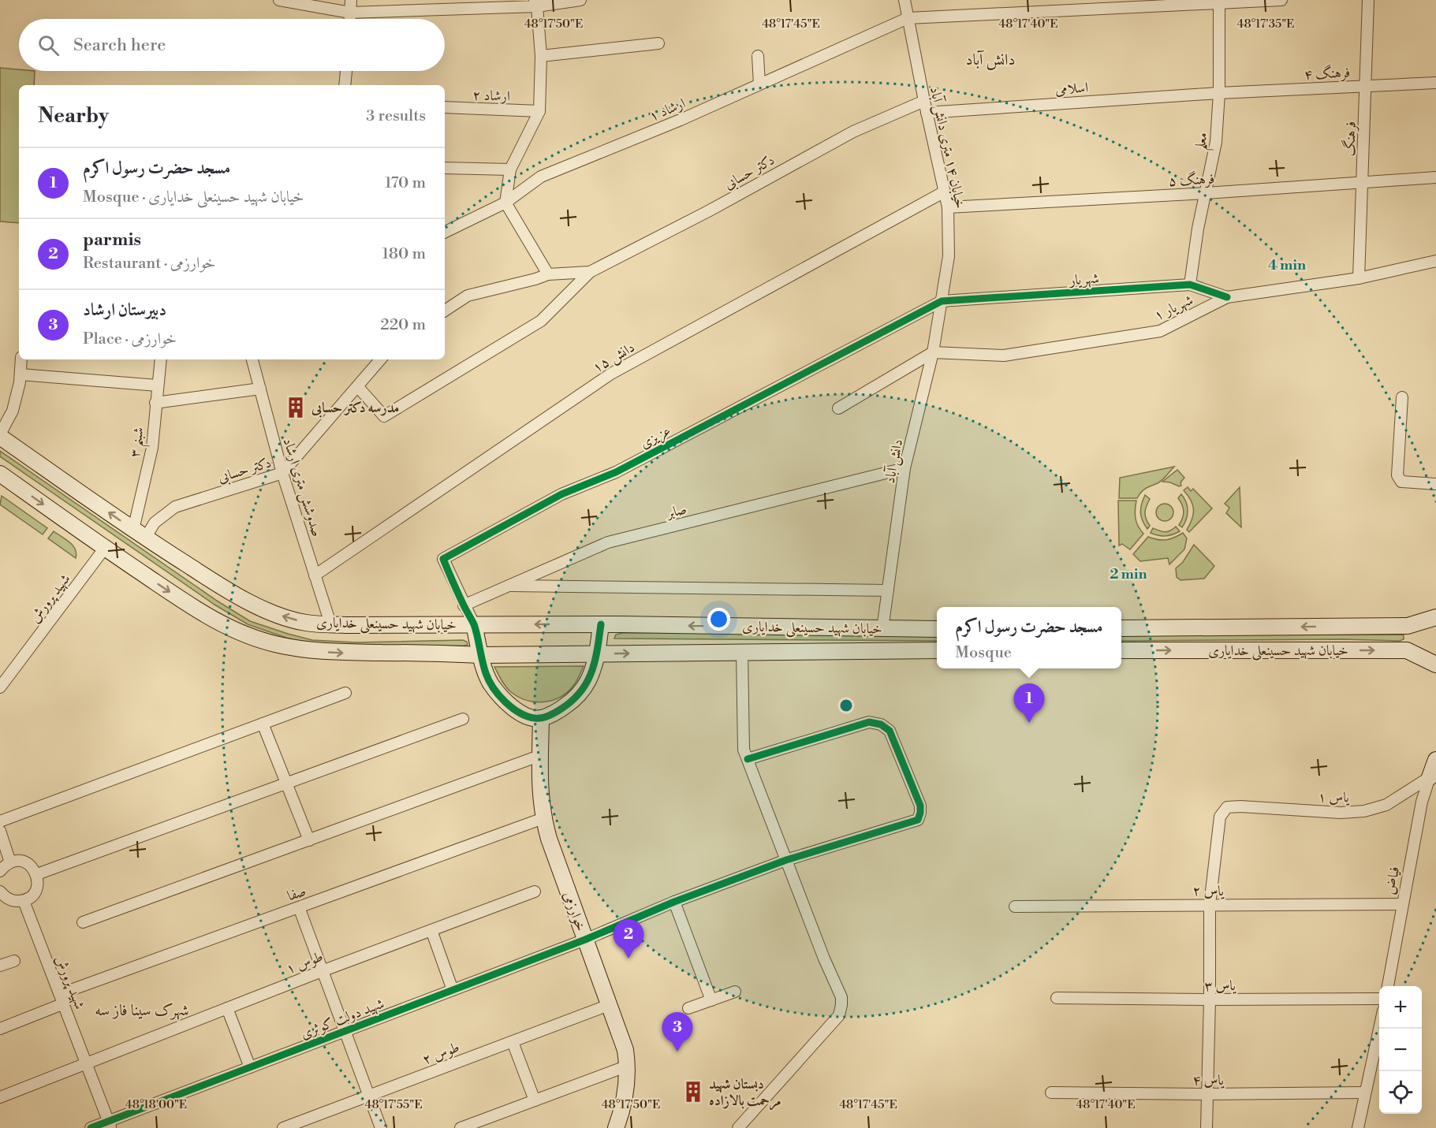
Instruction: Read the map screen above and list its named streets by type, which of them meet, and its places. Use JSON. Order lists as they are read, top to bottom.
{
  "streets": {
    "street": [
      "فرهنگ ۴",
      "اسلامی",
      "ارشاد ۲",
      "ارشاد ۱",
      "فرهنگ",
      "معلم",
      "خیابان ۱۴ متری دانش آباد",
      "دکتر حسابی",
      "فرهنگ ۵",
      "شهریار",
      "شهریار ۱",
      "دانش ۱۵",
      "عزیزی",
      "شبنم ۳",
      "دانش آباد",
      "صدوشش متری ارشاد",
      "صابر",
      "شهید پرورش",
      "خیابان شهید حسینعلی خدایاری",
      "یاس ۱",
      "فیاض",
      "یاس ۲",
      "صفا",
      "خوارزمی",
      "طوس ۱",
      "یاس ۳",
      "شهید دولت کوثری",
      "طوس ۲",
      "یاس ۴"
    ]
  },
  "crossings": [
    ["فرهنگ ۴", "اسلامی"],
    ["فرهنگ ۴", "فرهنگ"],
    ["فرهنگ ۴", "معلم"],
    ["اسلامی", "معلم"],
    ["اسلامی", "خیابان ۱۴ متری دانش آباد"],
    ["ارشاد ۱", "خیابان ۱۴ متری دانش آباد"],
    ["فرهنگ", "فرهنگ ۵"],
    ["فرهنگ", "شهریار ۱"],
    ["معلم", "فرهنگ ۵"],
    ["معلم", "شهریار"],
    ["خیابان ۱۴ متری دانش آباد", "دکتر حسابی"],
    ["خیابان ۱۴ متری دانش آباد", "فرهنگ ۵"],
    ["خیابان ۱۴ متری دانش آباد", "شهریار"],
    ["خیابان ۱۴ متری دانش آباد", "دانش ۱۵"],
    ["خیابان ۱۴ متری دانش آباد", "عزیزی"],
    ["خیابان ۱۴ متری دانش آباد", "دانش آباد"],
    ["دکتر حسابی", "شبنم ۳"],
    ["دکتر حسابی", "صدوشش متری ارشاد"],
    ["دکتر حسابی", "خیابان شهید حسینعلی خدایاری"],
    ["شهریار", "شهریار ۱"],
    ["شهریار", "عزیزی"],
    ["شهریار", "دانش آباد"],
    ["شهریار ۱", "دانش آباد"],
    ["دانش ۱۵", "صدوشش متری ارشاد"],
    ["عزیزی", "دانش آباد"],
    ["عزیزی", "صابر"],
    ["عزیزی", "خیابان شهید حسینعلی خدایاری"],
    ["شبنم ۳", "خیابان شهید حسینعلی خدایاری"],
    ["دانش آباد", "صابر"],
    ["دانش آباد", "خیابان شهید حسینعلی خدایاری"],
    ["صدوشش متری ارشاد", "خیابان شهید حسینعلی خدایاری"],
    ["شهید پرورش", "خیابان شهید حسینعلی خدایاری"],
    ["شهید پرورش", "صفا"],
    ["شهید پرورش", "طوس ۱"],
    ["شهید پرورش", "شهید دولت کوثری"],
    ["یاس ۱", "فیاض"],
    ["یاس ۱", "یاس ۲"],
    ["فیاض", "یاس ۲"],
    ["صفا", "خوارزمی"],
    ["خوارزمی", "شهید دولت کوثری"],
    ["خوارزمی", "طوس ۲"]
  ],
  "districts": ["دانش آباد", "شهرک سینا فاز سه"],
  "places": {
    "building": ["مدرسه دکتر حسابی", "دبستان شهید مرحمت بالازاده"]
  },
  "page": {
    "search": "Search here",
    "heading": ["Nearby", "3 results"],
    "list": [
      {
        "mark": "1",
        "name": "مسجد حضرت رسول اکرم",
        "note": "Mosque · خیابان شهید حسینعلی خدایاری",
        "value": "170 m"
      },
      {
        "mark": "2",
        "name": "parmis",
        "note": "Restaurant · خوارزمی",
        "value": "180 m"
      },
      {
        "mark": "3",
        "name": "دبیرستان ارشاد",
        "note": "Place · خوارزمی",
        "value": "220 m"
      }
    ],
    "popup": ["مسجد حضرت رسول اکرم", "Mosque"],
    "pins": ["1", "2", "3"],
    "map_buttons": ["+", "−"]
  },
  "coordinates": [
    "48°17'50\"E",
    "48°17'45\"E",
    "48°17'40\"E",
    "48°17'35\"E",
    "48°18'00\"E",
    "48°17'55\"E"
  ],
  "rings": ["4 min", "2 min"]
}
